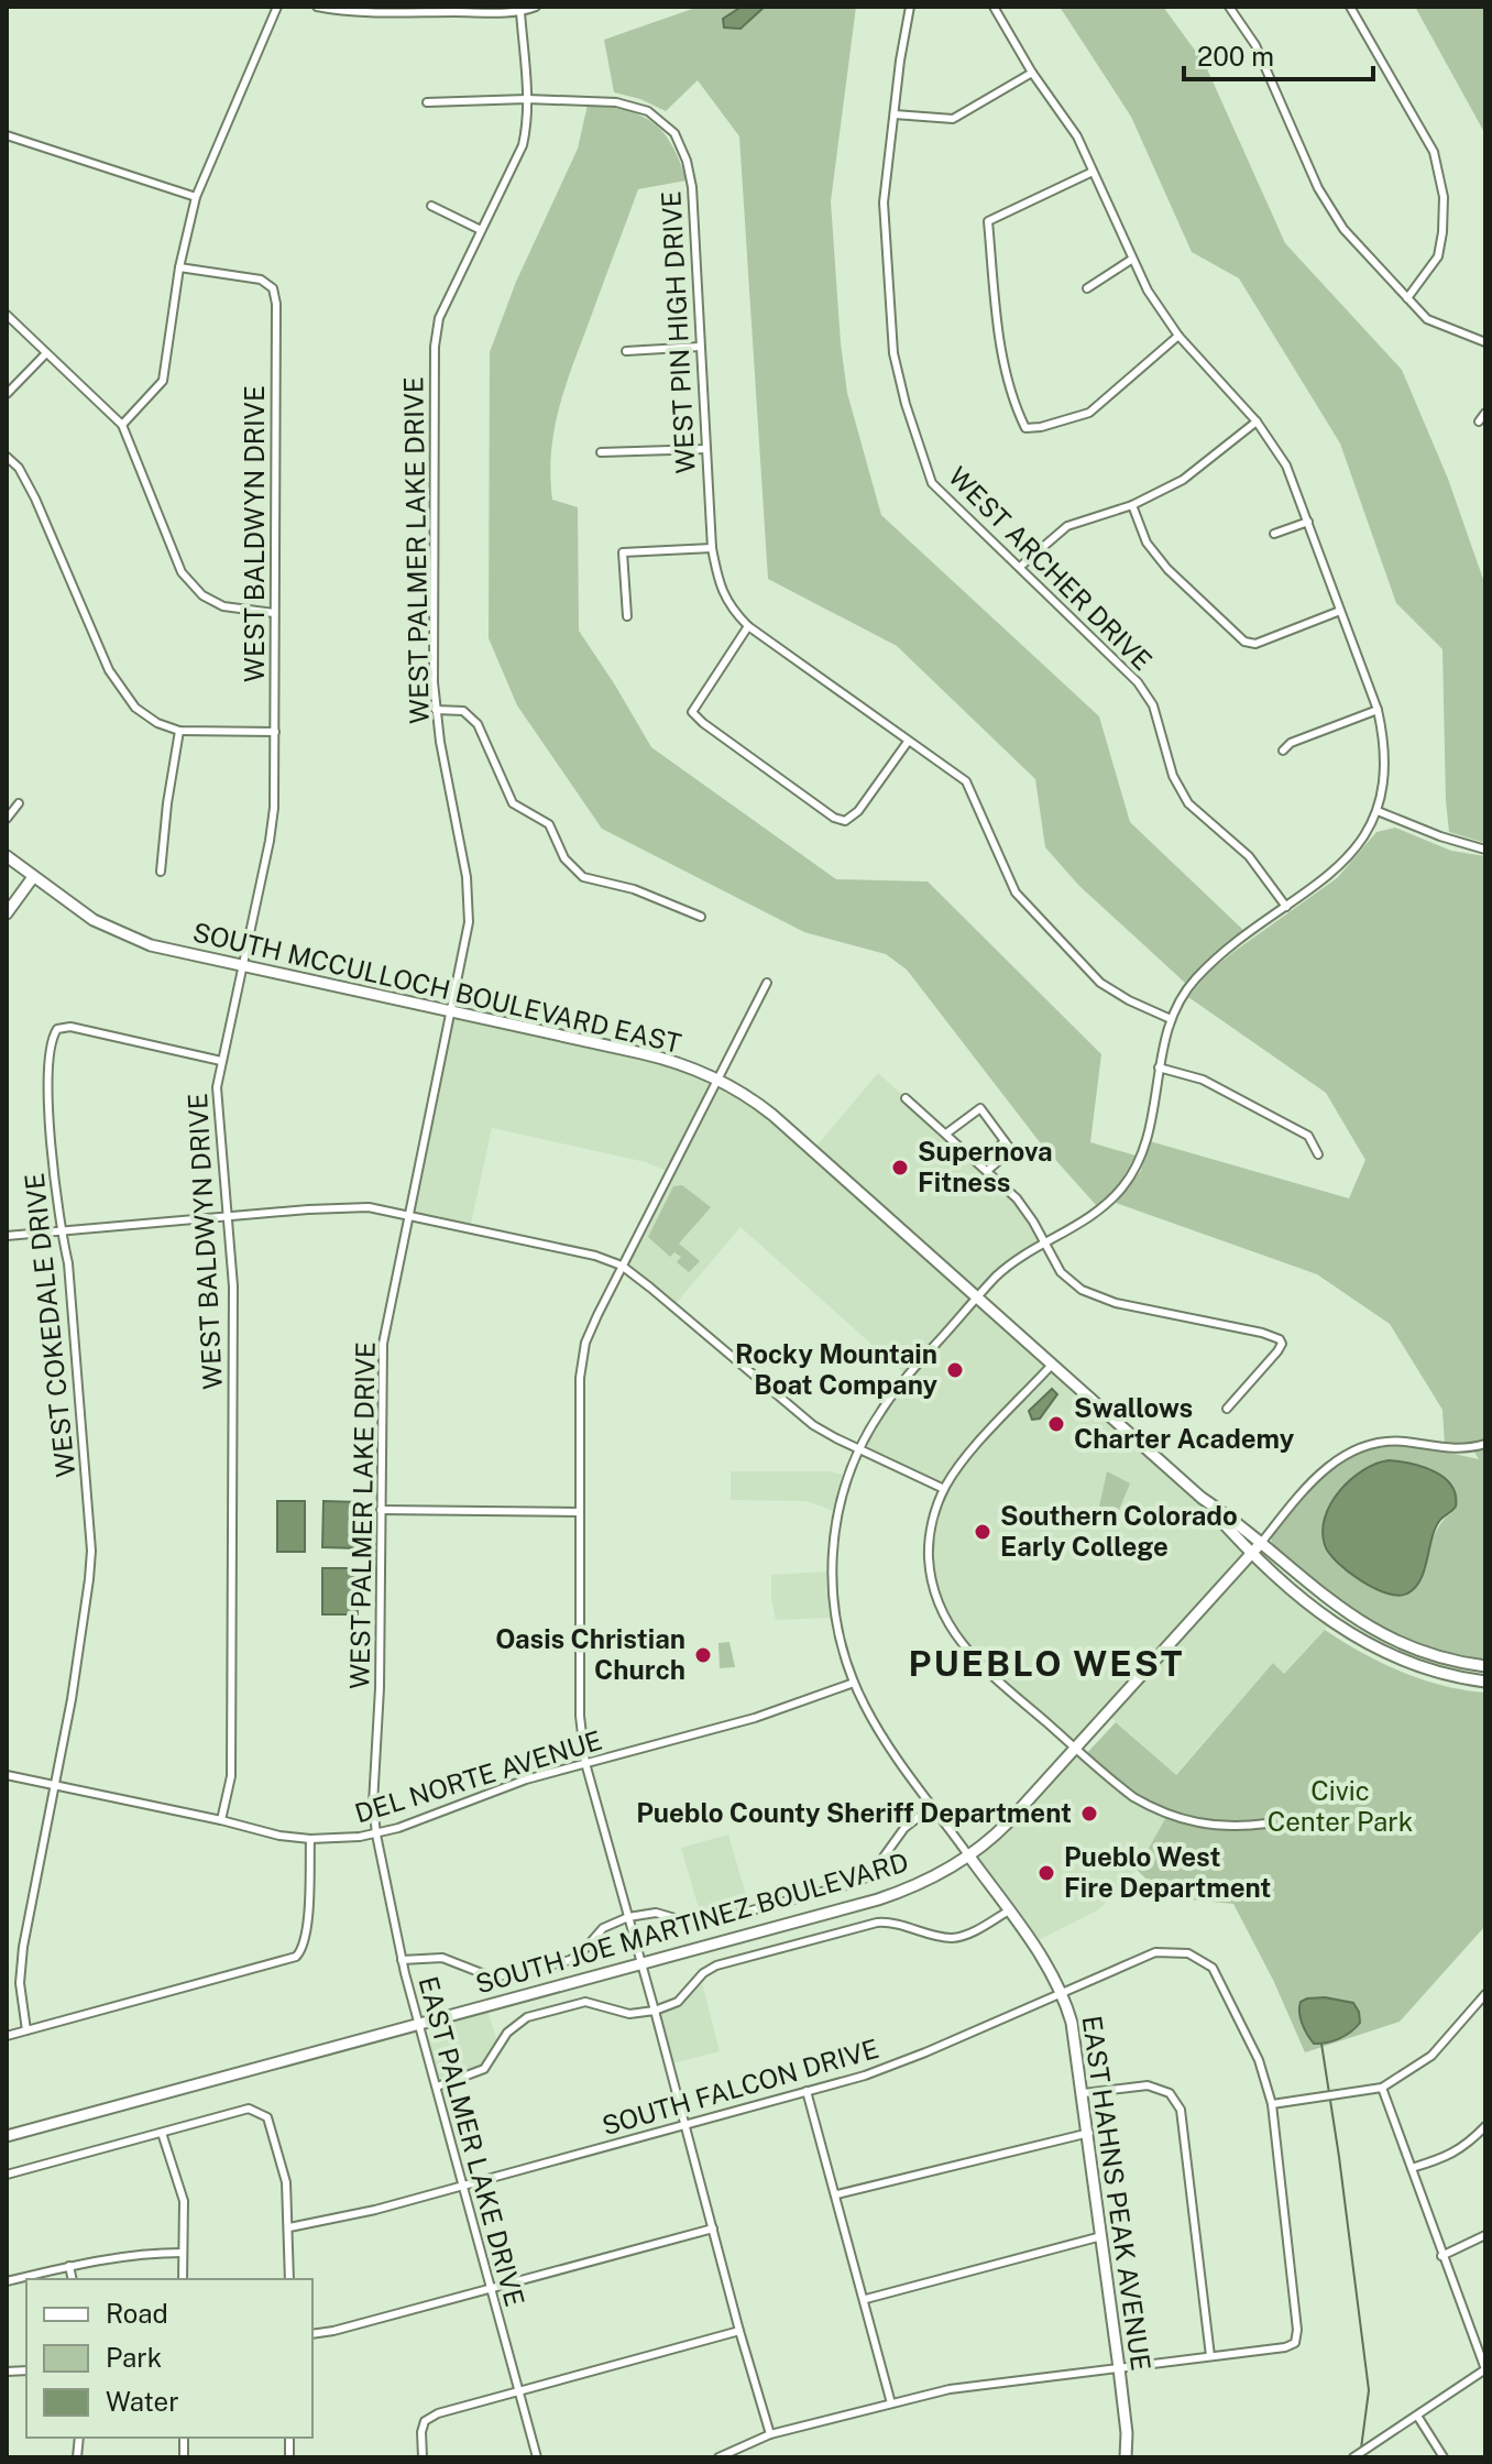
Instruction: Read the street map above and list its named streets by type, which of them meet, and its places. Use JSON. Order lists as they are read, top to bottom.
{
  "streets": {
    "main road": ["SOUTH MCCULLOCH BOULEVARD EAST", "SOUTH JOE MARTINEZ BOULEVARD", "EAST HAHNS PEAK AVENUE"],
    "street": [
      "WEST PIN HIGH DRIVE",
      "WEST BALDWYN DRIVE",
      "WEST PALMER LAKE DRIVE",
      "WEST ARCHER DRIVE",
      "WEST COKEDALE DRIVE",
      "DEL NORTE AVENUE",
      "SOUTH FALCON DRIVE",
      "EAST PALMER LAKE DRIVE"
    ]
  },
  "crossings": [
    ["WEST PIN HIGH DRIVE", "WEST PALMER LAKE DRIVE"],
    ["WEST PIN HIGH DRIVE", "EAST HAHNS PEAK AVENUE"],
    ["WEST BALDWYN DRIVE", "SOUTH MCCULLOCH BOULEVARD EAST"],
    ["WEST BALDWYN DRIVE", "WEST COKEDALE DRIVE"],
    ["WEST BALDWYN DRIVE", "DEL NORTE AVENUE"],
    ["WEST PALMER LAKE DRIVE", "SOUTH MCCULLOCH BOULEVARD EAST"],
    ["WEST PALMER LAKE DRIVE", "DEL NORTE AVENUE"],
    ["WEST PALMER LAKE DRIVE", "EAST PALMER LAKE DRIVE"],
    ["WEST ARCHER DRIVE", "EAST HAHNS PEAK AVENUE"],
    ["SOUTH MCCULLOCH BOULEVARD EAST", "SOUTH JOE MARTINEZ BOULEVARD"],
    ["SOUTH MCCULLOCH BOULEVARD EAST", "EAST HAHNS PEAK AVENUE"],
    ["WEST COKEDALE DRIVE", "DEL NORTE AVENUE"],
    ["DEL NORTE AVENUE", "EAST PALMER LAKE DRIVE"],
    ["DEL NORTE AVENUE", "EAST HAHNS PEAK AVENUE"],
    ["SOUTH JOE MARTINEZ BOULEVARD", "EAST PALMER LAKE DRIVE"],
    ["SOUTH JOE MARTINEZ BOULEVARD", "EAST HAHNS PEAK AVENUE"],
    ["SOUTH FALCON DRIVE", "EAST PALMER LAKE DRIVE"],
    ["SOUTH FALCON DRIVE", "EAST HAHNS PEAK AVENUE"]
  ],
  "districts": ["PUEBLO WEST"],
  "parks": ["Civic Center Park"],
  "places": [
    "Supernova Fitness",
    "Rocky Mountain Boat Company",
    "Swallows Charter Academy",
    "Southern Colorado Early College",
    "Oasis Christian Church",
    "Pueblo County Sheriff Department",
    "Pueblo West Fire Department"
  ],
  "legend": ["Road", "Park", "Water"],
  "scale_bar": "200 m"
}
